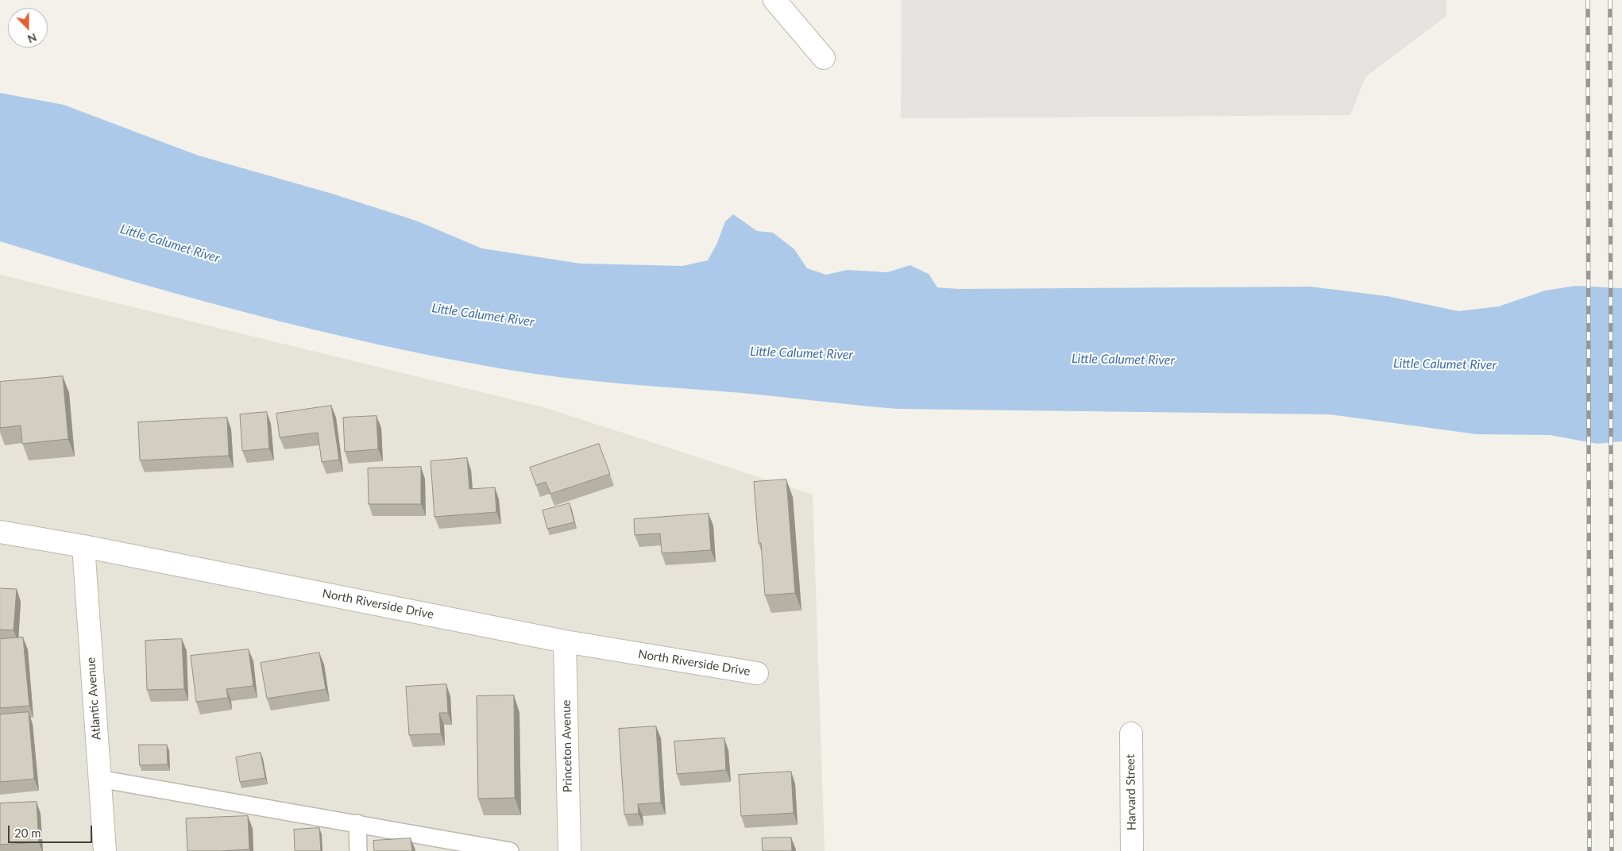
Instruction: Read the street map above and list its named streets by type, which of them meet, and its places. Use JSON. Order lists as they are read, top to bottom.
{
  "streets": {
    "street": [
      "North Riverside Drive",
      "Atlantic Avenue",
      "Princeton Avenue",
      "Harvard Street"
    ]
  },
  "crossings": [
    ["North Riverside Drive", "Atlantic Avenue"],
    ["North Riverside Drive", "Princeton Avenue"]
  ],
  "water": ["Little Calumet River"],
  "scale_bar": "20 m",
  "north": "bottom"
}
